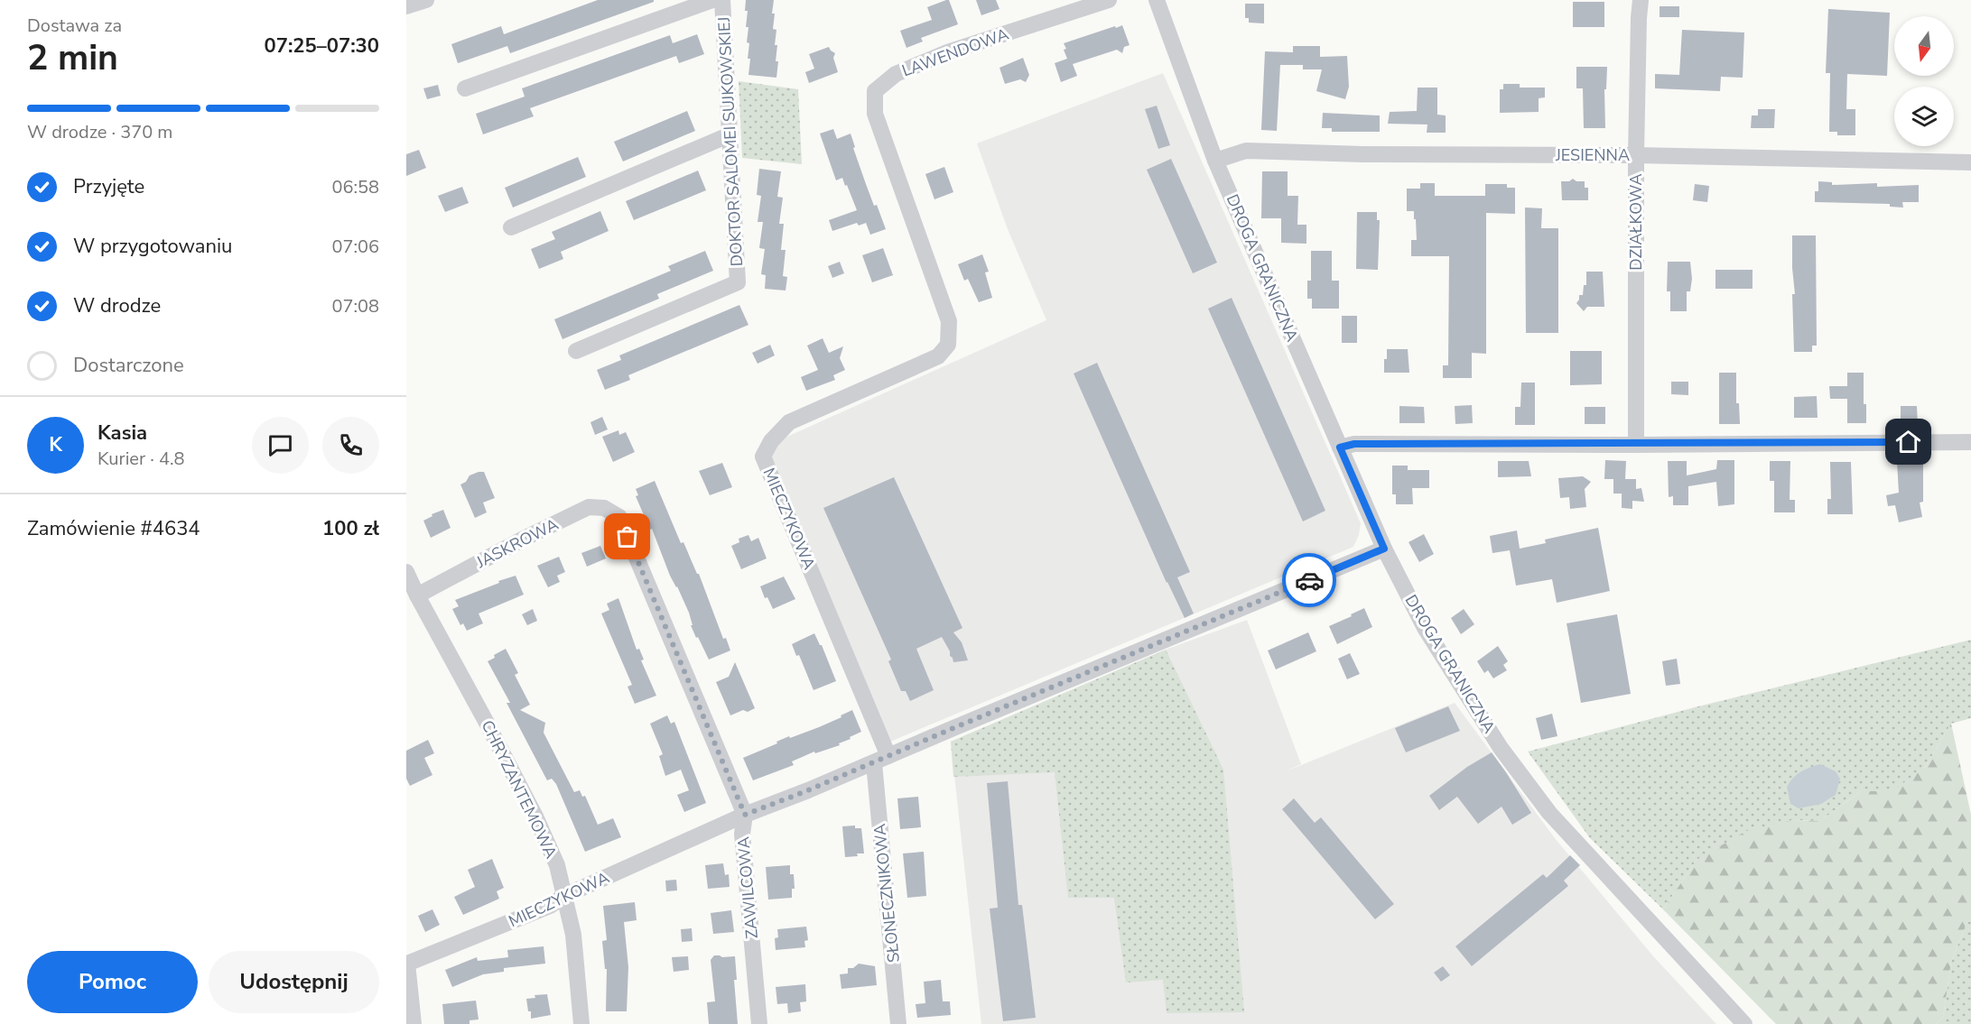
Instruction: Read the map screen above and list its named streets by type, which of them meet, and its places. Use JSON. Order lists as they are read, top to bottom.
{
  "streets": {
    "street": [
      "LAWENDOWA",
      "DOKTOR SALOMEI SUJKOWSKIEJ",
      "JESIENNA",
      "DZIAŁKOWA",
      "DROGA GRANICZNA",
      "MIECZYKOWA",
      "JASKROWA",
      "CHRYZANTEMOWA",
      "ZAWILCOWA",
      "SŁONECZNIKOWA"
    ]
  },
  "crossings": [
    ["LAWENDOWA", "MIECZYKOWA"],
    ["JESIENNA", "DZIAŁKOWA"],
    ["JESIENNA", "DROGA GRANICZNA"],
    ["DROGA GRANICZNA", "MIECZYKOWA"],
    ["MIECZYKOWA", "CHRYZANTEMOWA"],
    ["MIECZYKOWA", "ZAWILCOWA"],
    ["MIECZYKOWA", "SŁONECZNIKOWA"],
    ["JASKROWA", "CHRYZANTEMOWA"],
    ["JASKROWA", "ZAWILCOWA"]
  ],
  "north": "bottom",
  "page": {
    "heading": ["2 min", "Dostawa za", "07:25–07:30"],
    "panel": [
      "Kasia",
      "Kurier · 4.8",
      "Zamówienie #4634",
      "100 zł"
    ],
    "bar": "W drodze · 370 m",
    "list": [
      ["Przyjęte", "06:58"],
      ["W przygotowaniu", "07:06"],
      ["W drodze", "07:08"],
      "Dostarczone"
    ],
    "round": "K",
    "buttons": ["Pomoc", "Udostępnij"]
  }
}
